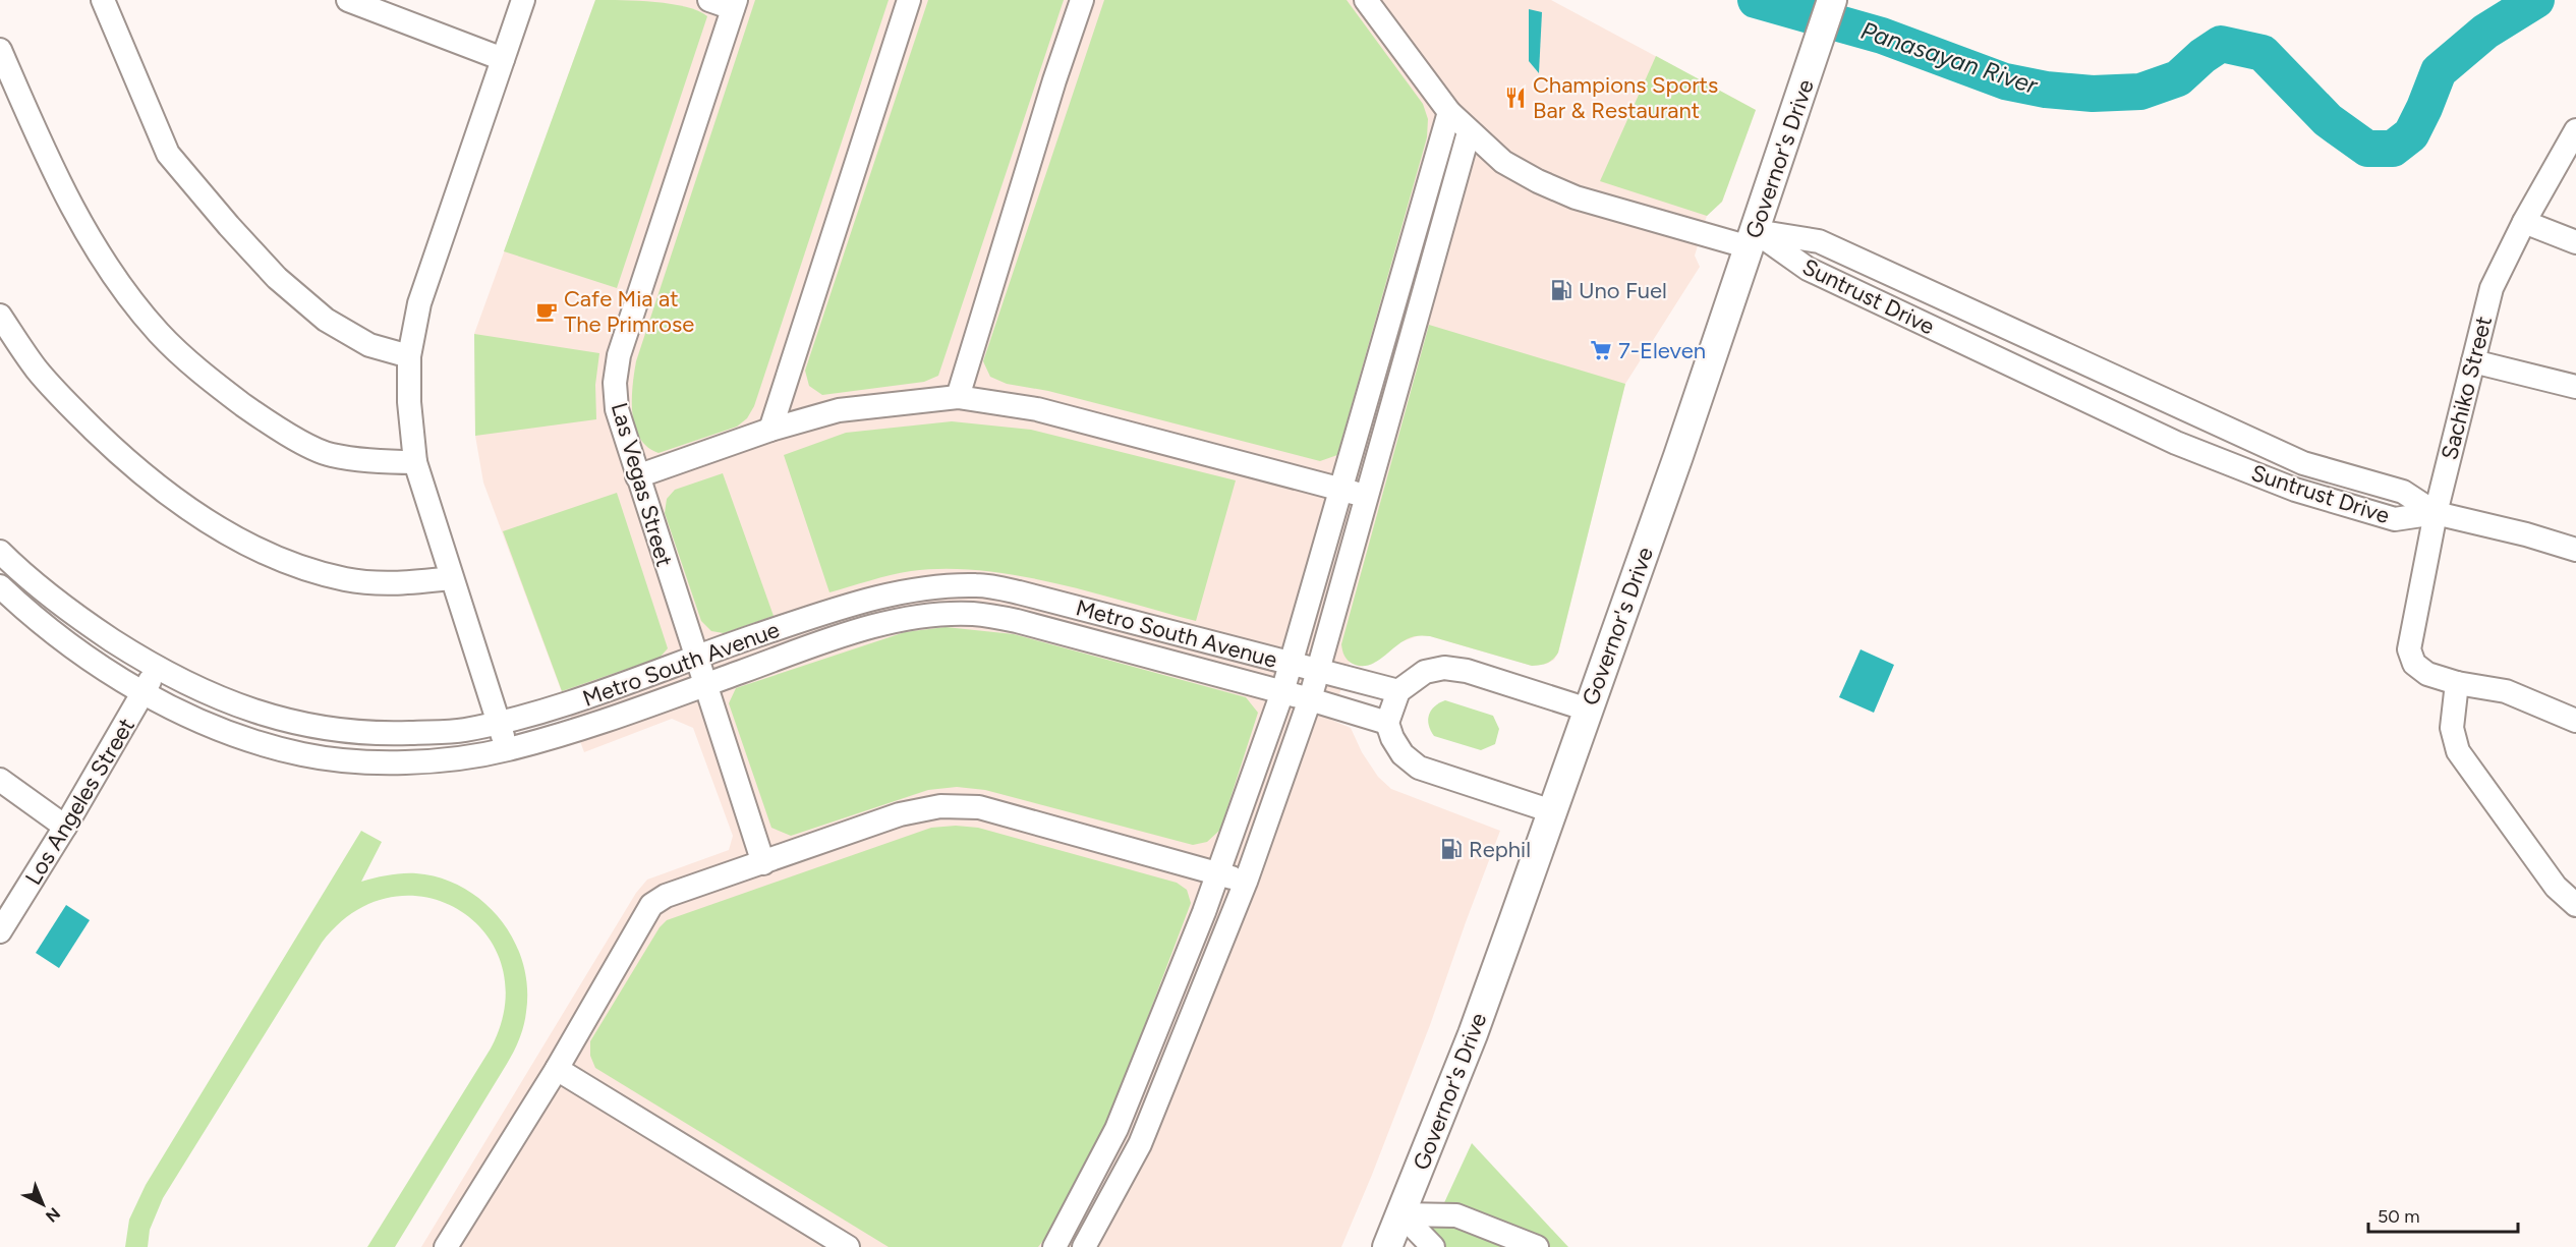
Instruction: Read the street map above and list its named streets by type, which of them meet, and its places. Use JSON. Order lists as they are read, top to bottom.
{
  "streets": {
    "main road": ["Governor's Drive"],
    "street": [
      "Suntrust Drive",
      "Sachiko Street",
      "Las Vegas Street",
      "Metro South Avenue",
      "Los Angeles Street"
    ]
  },
  "crossings": [
    ["Governor's Drive", "Suntrust Drive"],
    ["Suntrust Drive", "Sachiko Street"],
    ["Las Vegas Street", "Metro South Avenue"],
    ["Metro South Avenue", "Los Angeles Street"]
  ],
  "water": ["Panasayan River"],
  "places": {
    "restaurant": ["Champions Sports Bar & Restaurant"],
    "fuel station": ["Uno Fuel", "Rephil"],
    "cafe": ["Cafe Mia at The Primrose"],
    "supermarket": ["7-Eleven"]
  },
  "scale_bar": "50 m",
  "north": "bottom right"
}
